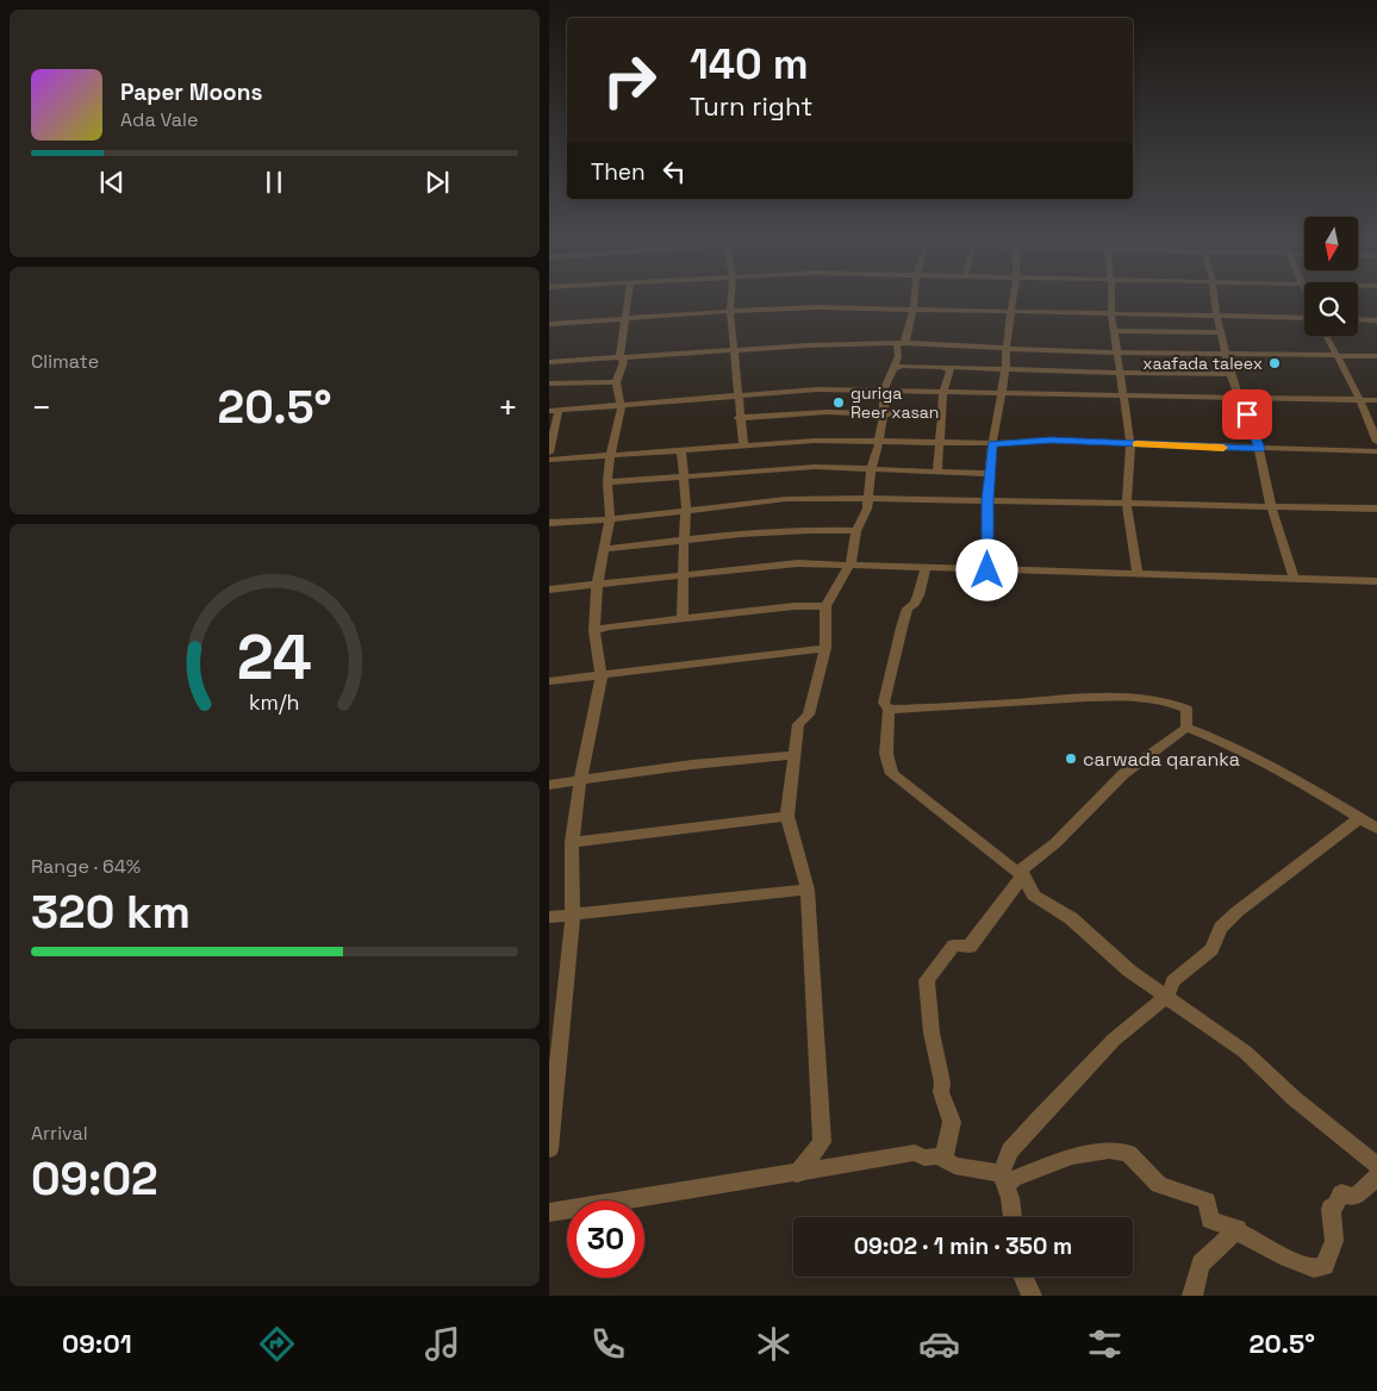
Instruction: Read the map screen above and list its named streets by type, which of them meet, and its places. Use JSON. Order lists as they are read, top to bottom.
{
  "places": ["xaafada taleex", "guriga Reer xasan", "carwada qaranka"],
  "north": "bottom",
  "page": {
    "turn": ["140 m", "Turn right"],
    "song": ["Paper Moons", "Ada Vale"],
    "then": "Then",
    "tile": [
      "Climate",
      ["Range · 64%", "320 km"],
      ["Arrival", "09:02"]
    ],
    "heat": ["−", "20.5°", "+"],
    "limit": "30",
    "trip": "09:02 · 1 min · 350 m",
    "tabs": ["09:01", "20.5°"],
    "gauge": ["24", "km/h"]
  }
}
